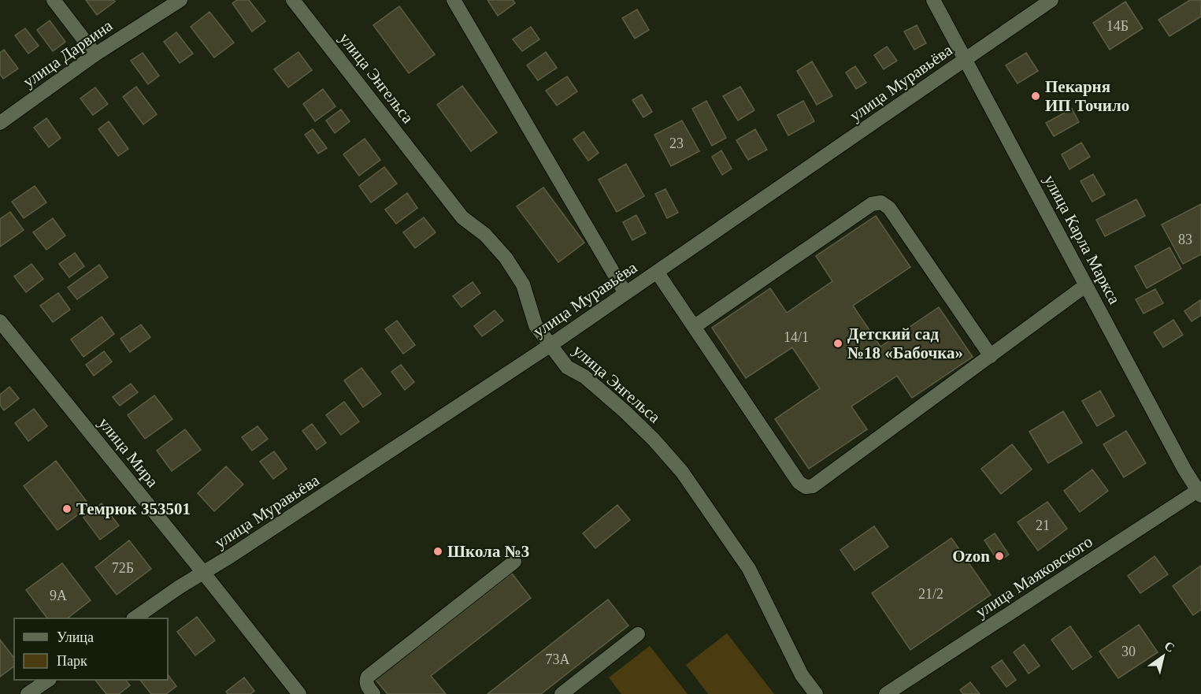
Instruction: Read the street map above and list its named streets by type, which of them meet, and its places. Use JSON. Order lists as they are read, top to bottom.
{
  "streets": {
    "street": [
      "улица Дарвина",
      "улица Энгельса",
      "улица Муравьёва",
      "улица Карла Маркса",
      "улица Мира",
      "улица Маяковского"
    ]
  },
  "crossings": [
    ["улица Энгельса", "улица Муравьёва"],
    ["улица Муравьёва", "улица Карла Маркса"],
    ["улица Муравьёва", "улица Мира"],
    ["улица Карла Маркса", "улица Маяковского"]
  ],
  "places": [
    "Пекарня ИП Точило",
    "Детский сад №18 «Бабочка»",
    "Темрюк 353501",
    "Школа №3",
    "Ozon"
  ],
  "house_numbers": [
    "14Б",
    "23",
    "83",
    "14/1",
    "21",
    "72Б",
    "21/2",
    "9А",
    "30",
    "73А"
  ],
  "legend": ["Улица", "Парк"],
  "north": "top right"
}
